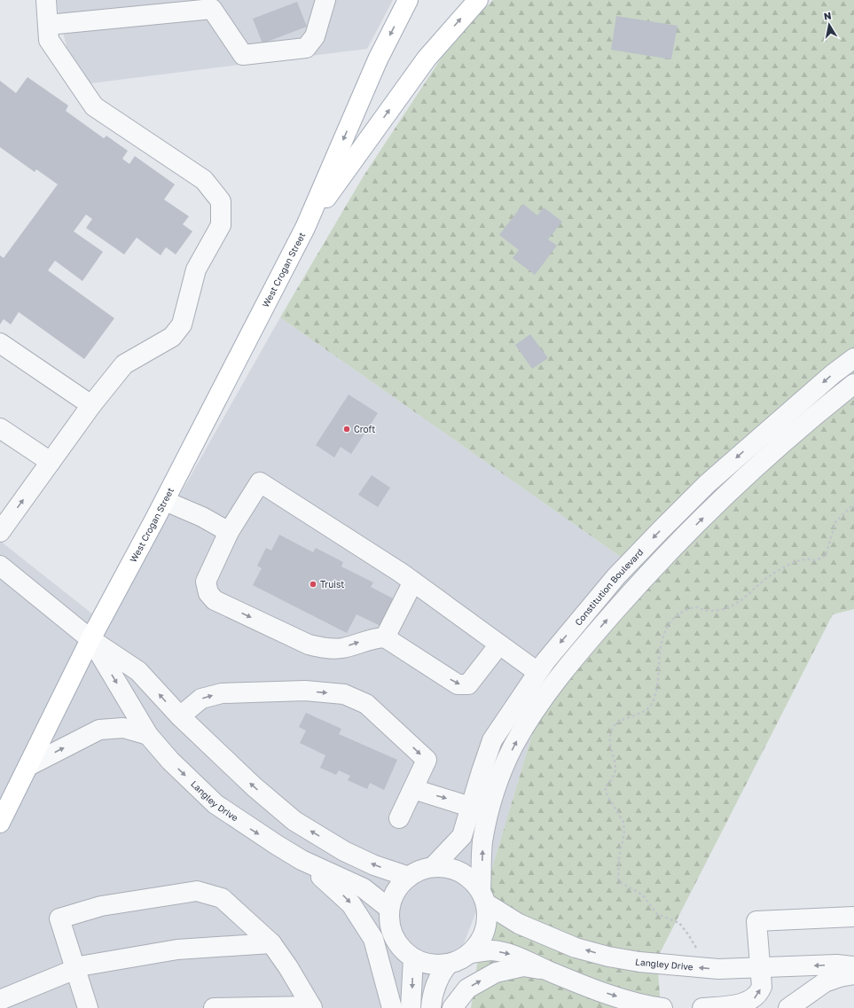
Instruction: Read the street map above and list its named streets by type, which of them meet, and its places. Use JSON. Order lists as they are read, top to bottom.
{
  "streets": {
    "main road": ["West Crogan Street"],
    "street": ["Constitution Boulevard", "Langley Drive"]
  },
  "crossings": [
    ["West Crogan Street", "Langley Drive"],
    ["Constitution Boulevard", "Langley Drive"]
  ],
  "places": ["Croft", "Truist"],
  "north": "top"
}
